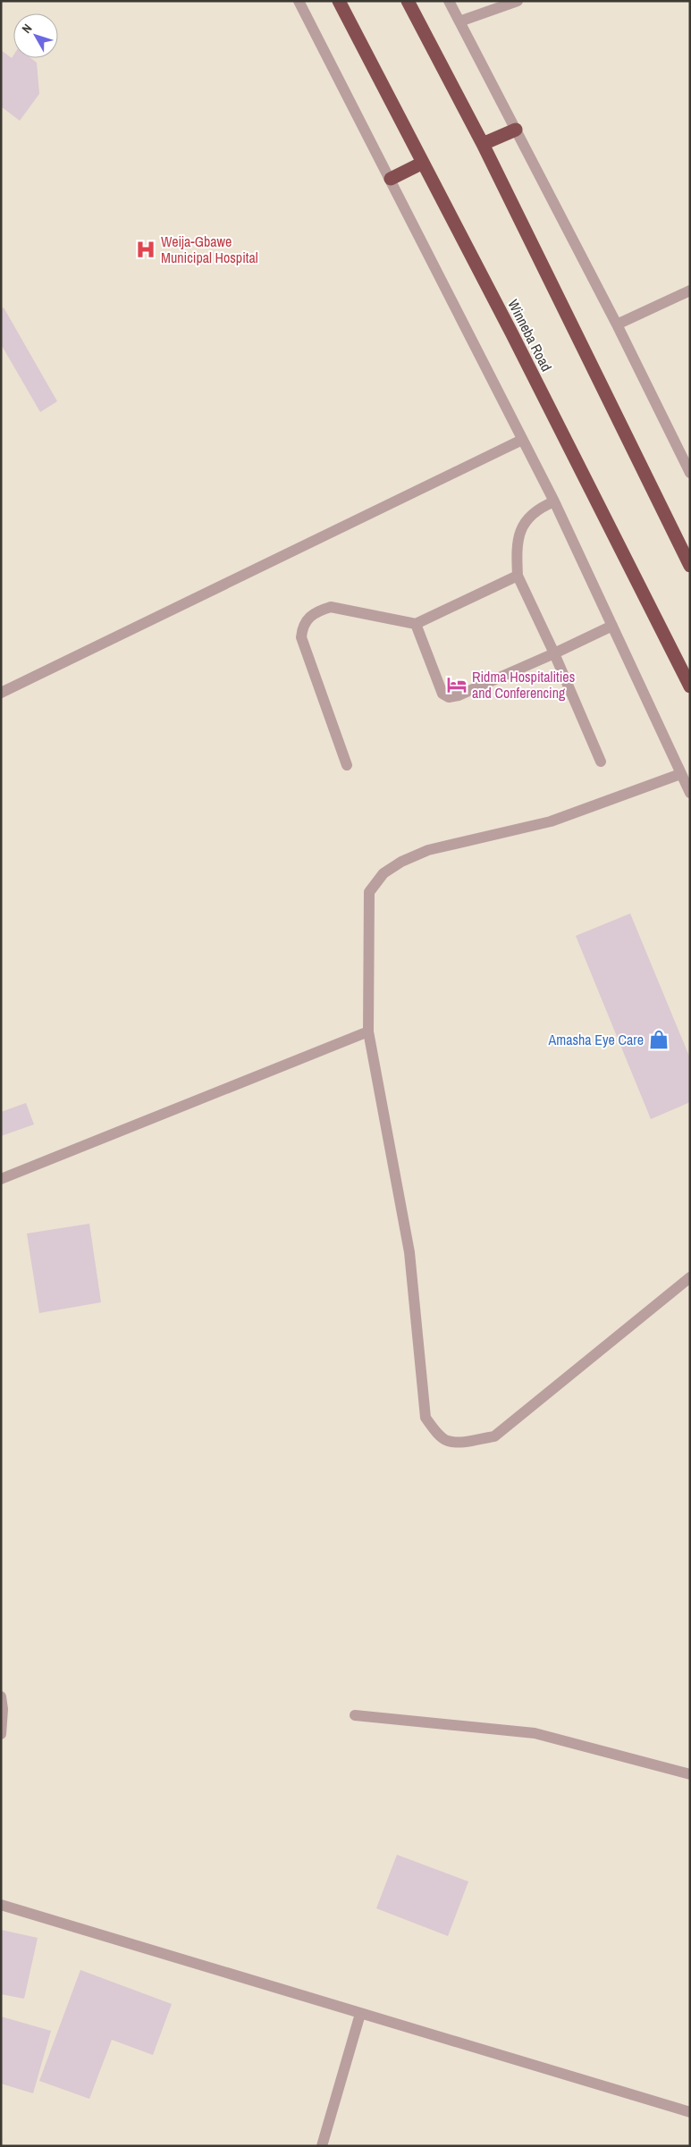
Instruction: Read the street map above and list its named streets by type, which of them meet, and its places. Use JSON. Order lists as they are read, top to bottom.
{
  "streets": {
    "highway": ["Winneba Road"]
  },
  "places": {
    "hospital": ["Weija-Gbawe Municipal Hospital"],
    "hotel": ["Ridma Hospitalities and Conferencing"],
    "shop": ["Amasha Eye Care"]
  },
  "north": "top left"
}
